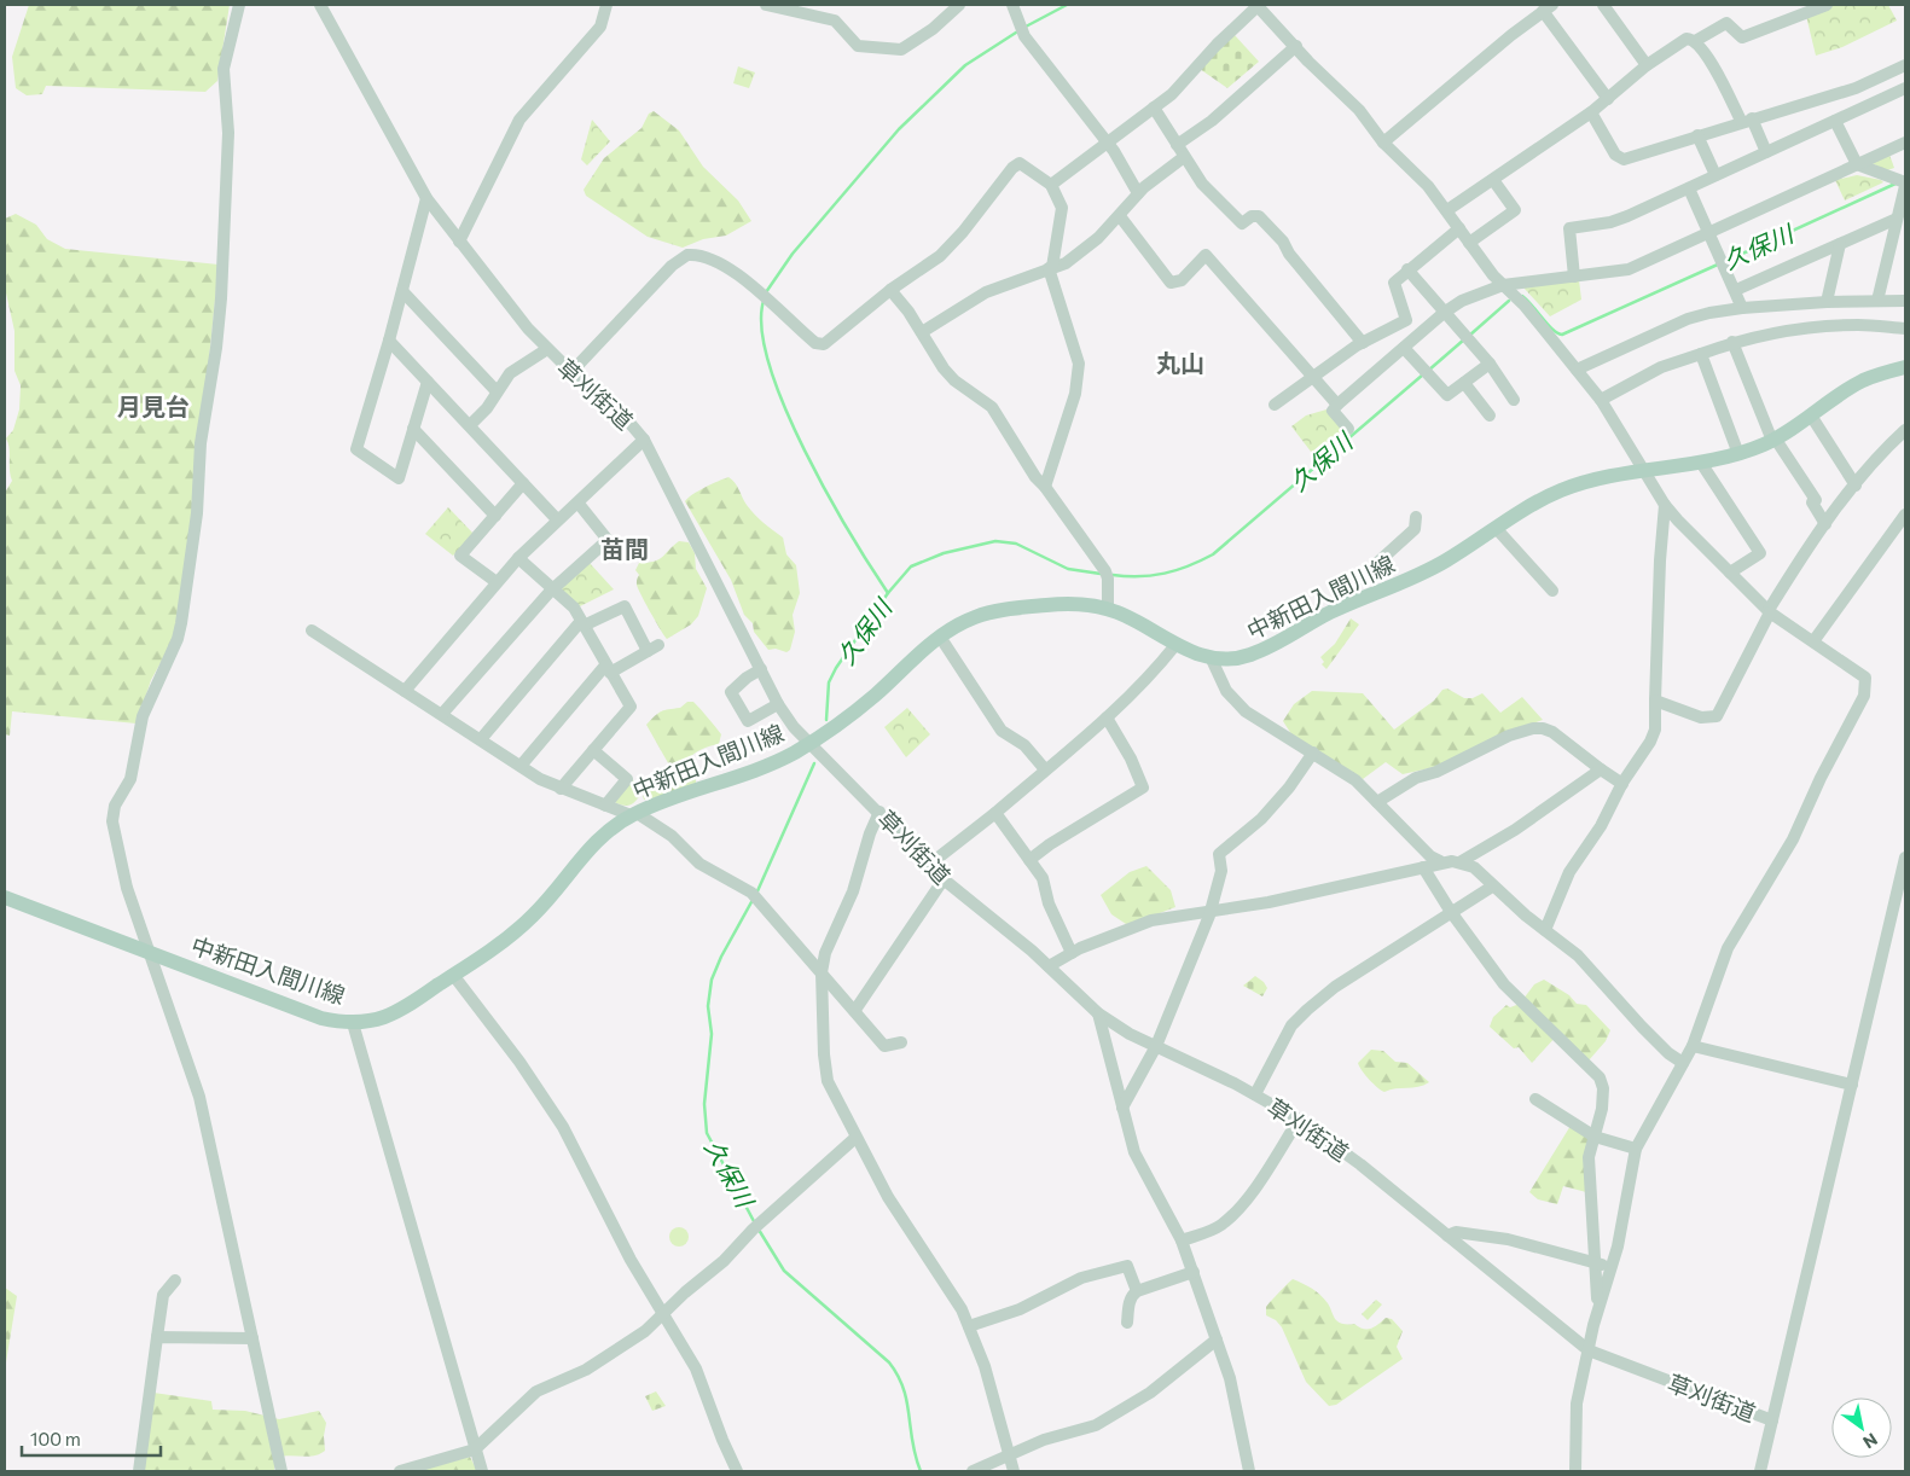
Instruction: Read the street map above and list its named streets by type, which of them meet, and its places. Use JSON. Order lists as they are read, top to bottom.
{
  "streets": {
    "main road": ["中新田入間川線"],
    "street": ["草刈街道"]
  },
  "crossings": [
    ["草刈街道", "中新田入間川線"]
  ],
  "districts": ["丸山", "月見台", "苗間"],
  "water": ["久保川"],
  "scale_bar": "100 m",
  "north": "bottom right"
}
